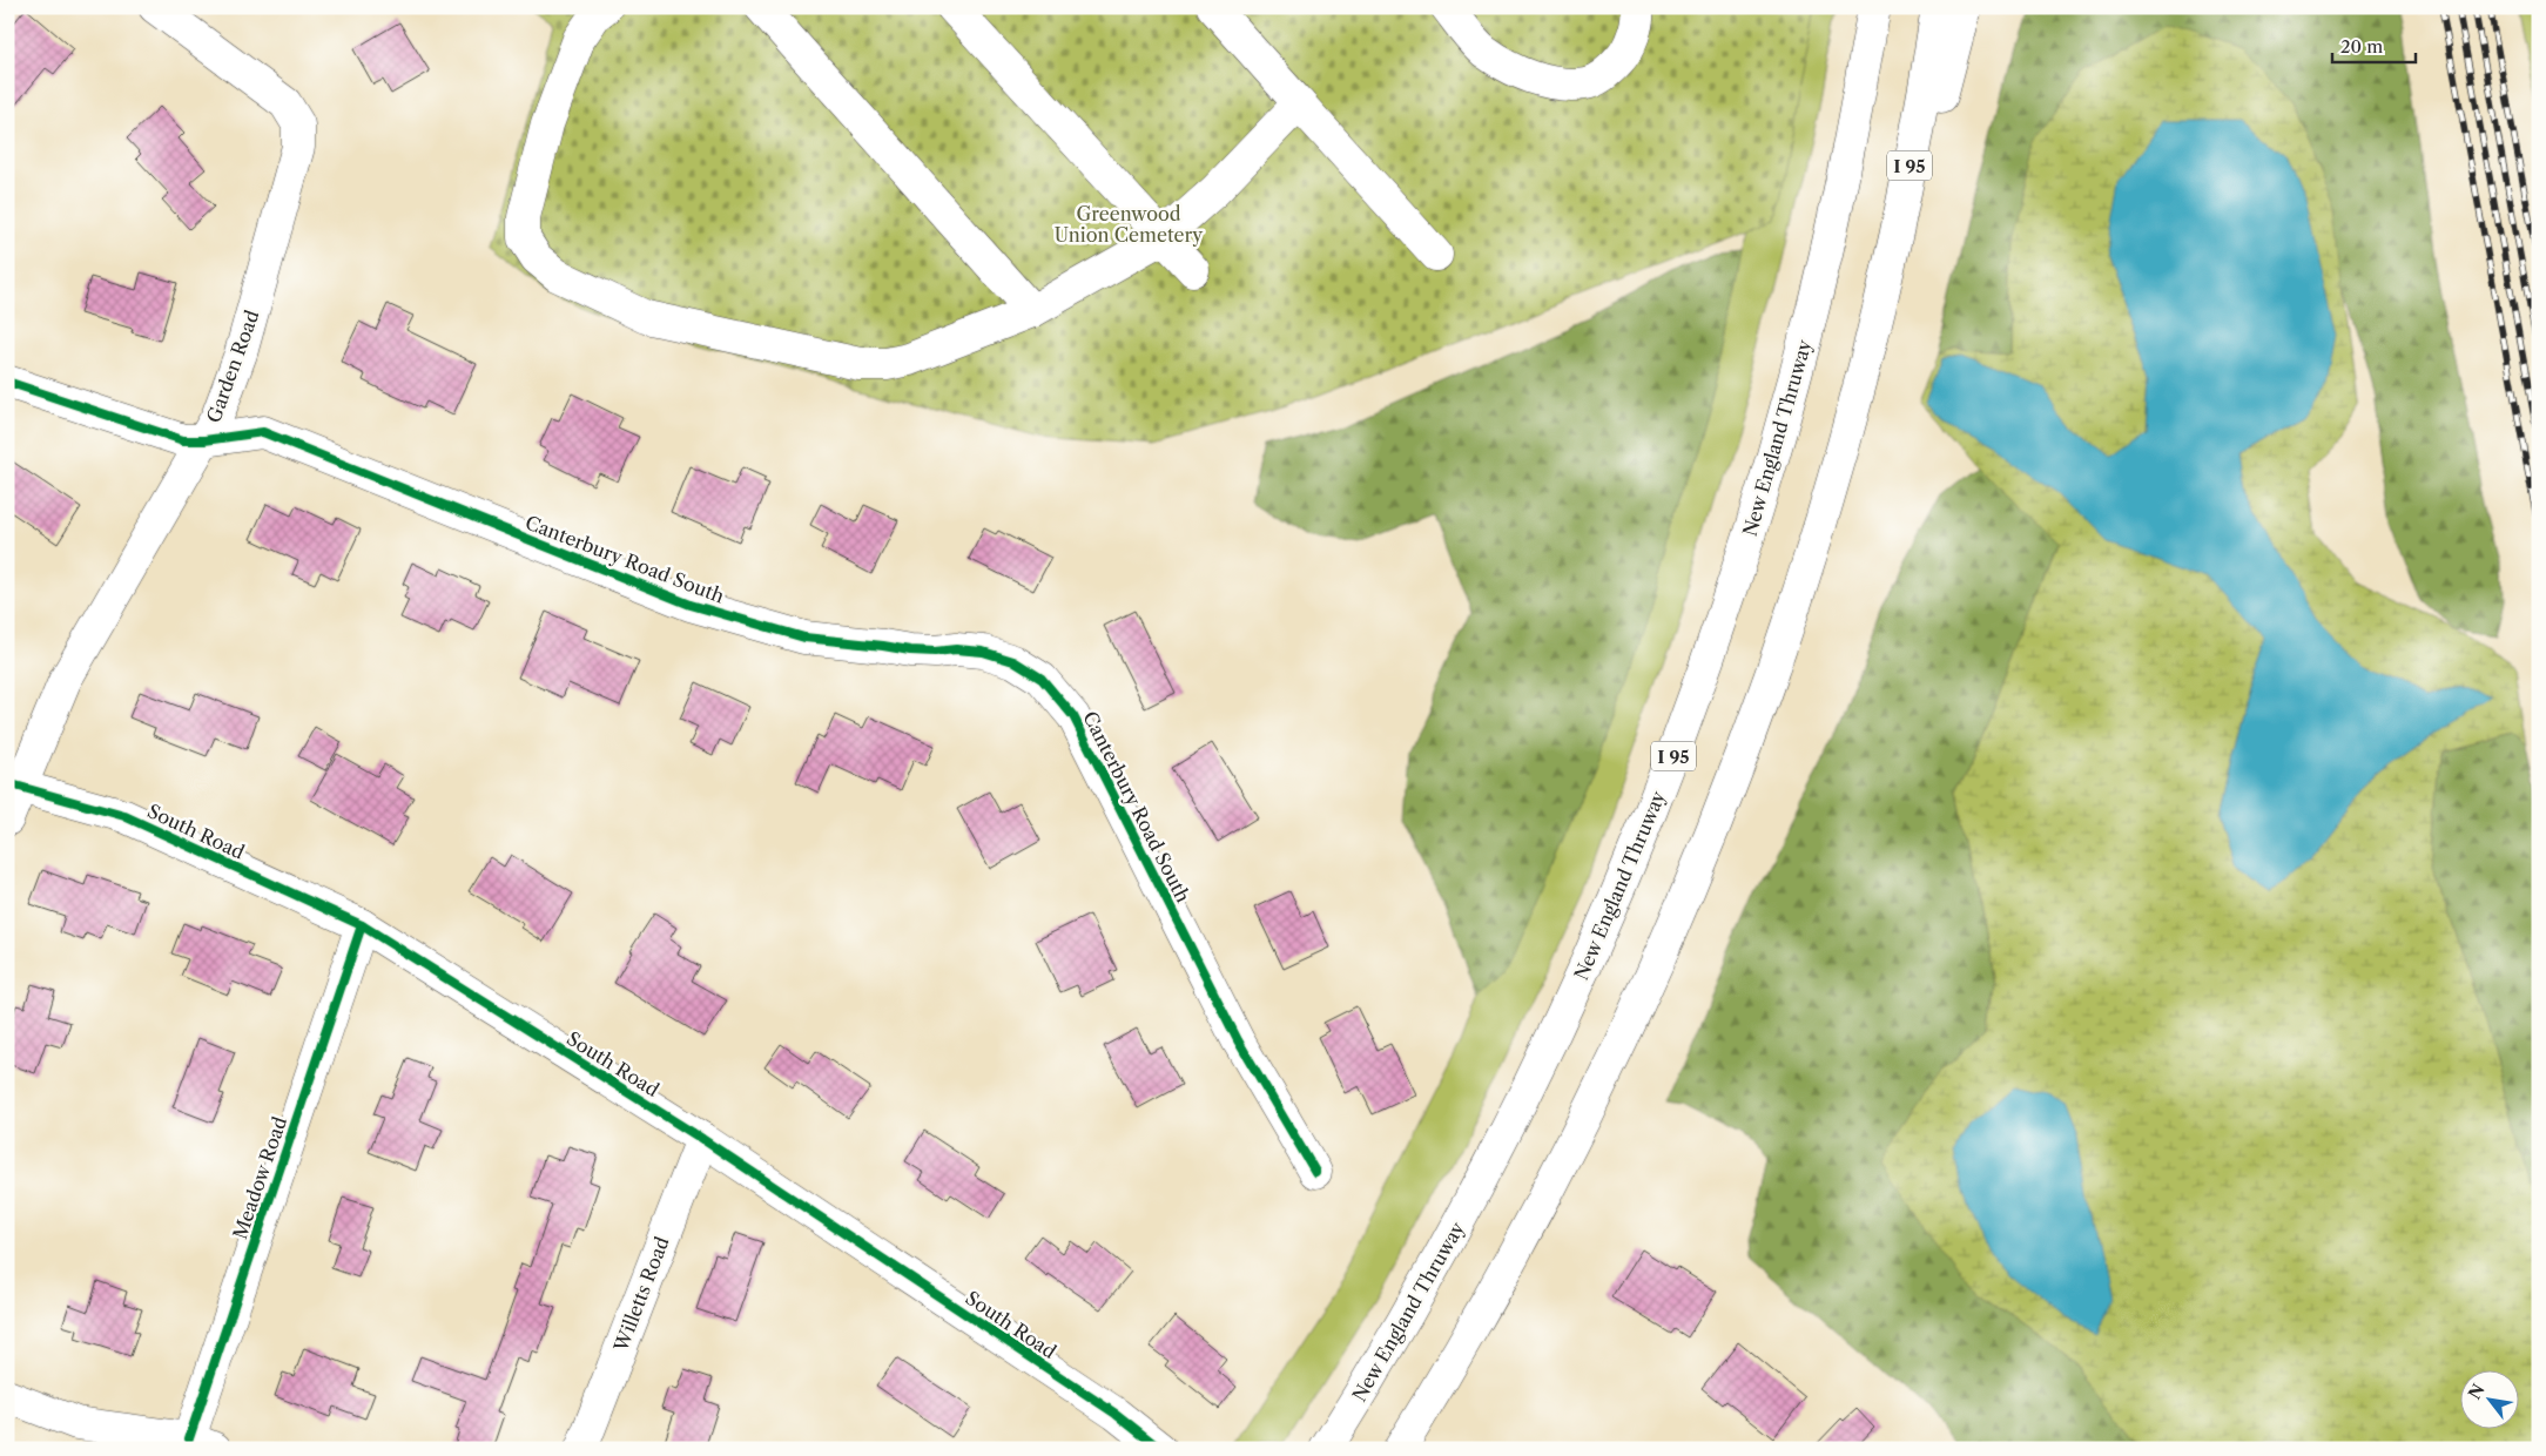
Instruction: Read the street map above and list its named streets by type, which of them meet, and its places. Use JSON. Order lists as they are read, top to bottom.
{
  "streets": {
    "main road": [
      "I 95",
      "Garden Road",
      "New England Thruway",
      "Canterbury Road South",
      "South Road",
      "Meadow Road",
      "Willetts Road"
    ]
  },
  "crossings": [
    ["Garden Road", "Canterbury Road South"],
    ["Garden Road", "South Road"],
    ["South Road", "Meadow Road"],
    ["South Road", "Willetts Road"]
  ],
  "parks": ["Greenwood Union Cemetery"],
  "scale_bar": "20 m",
  "north": "top left"
}
